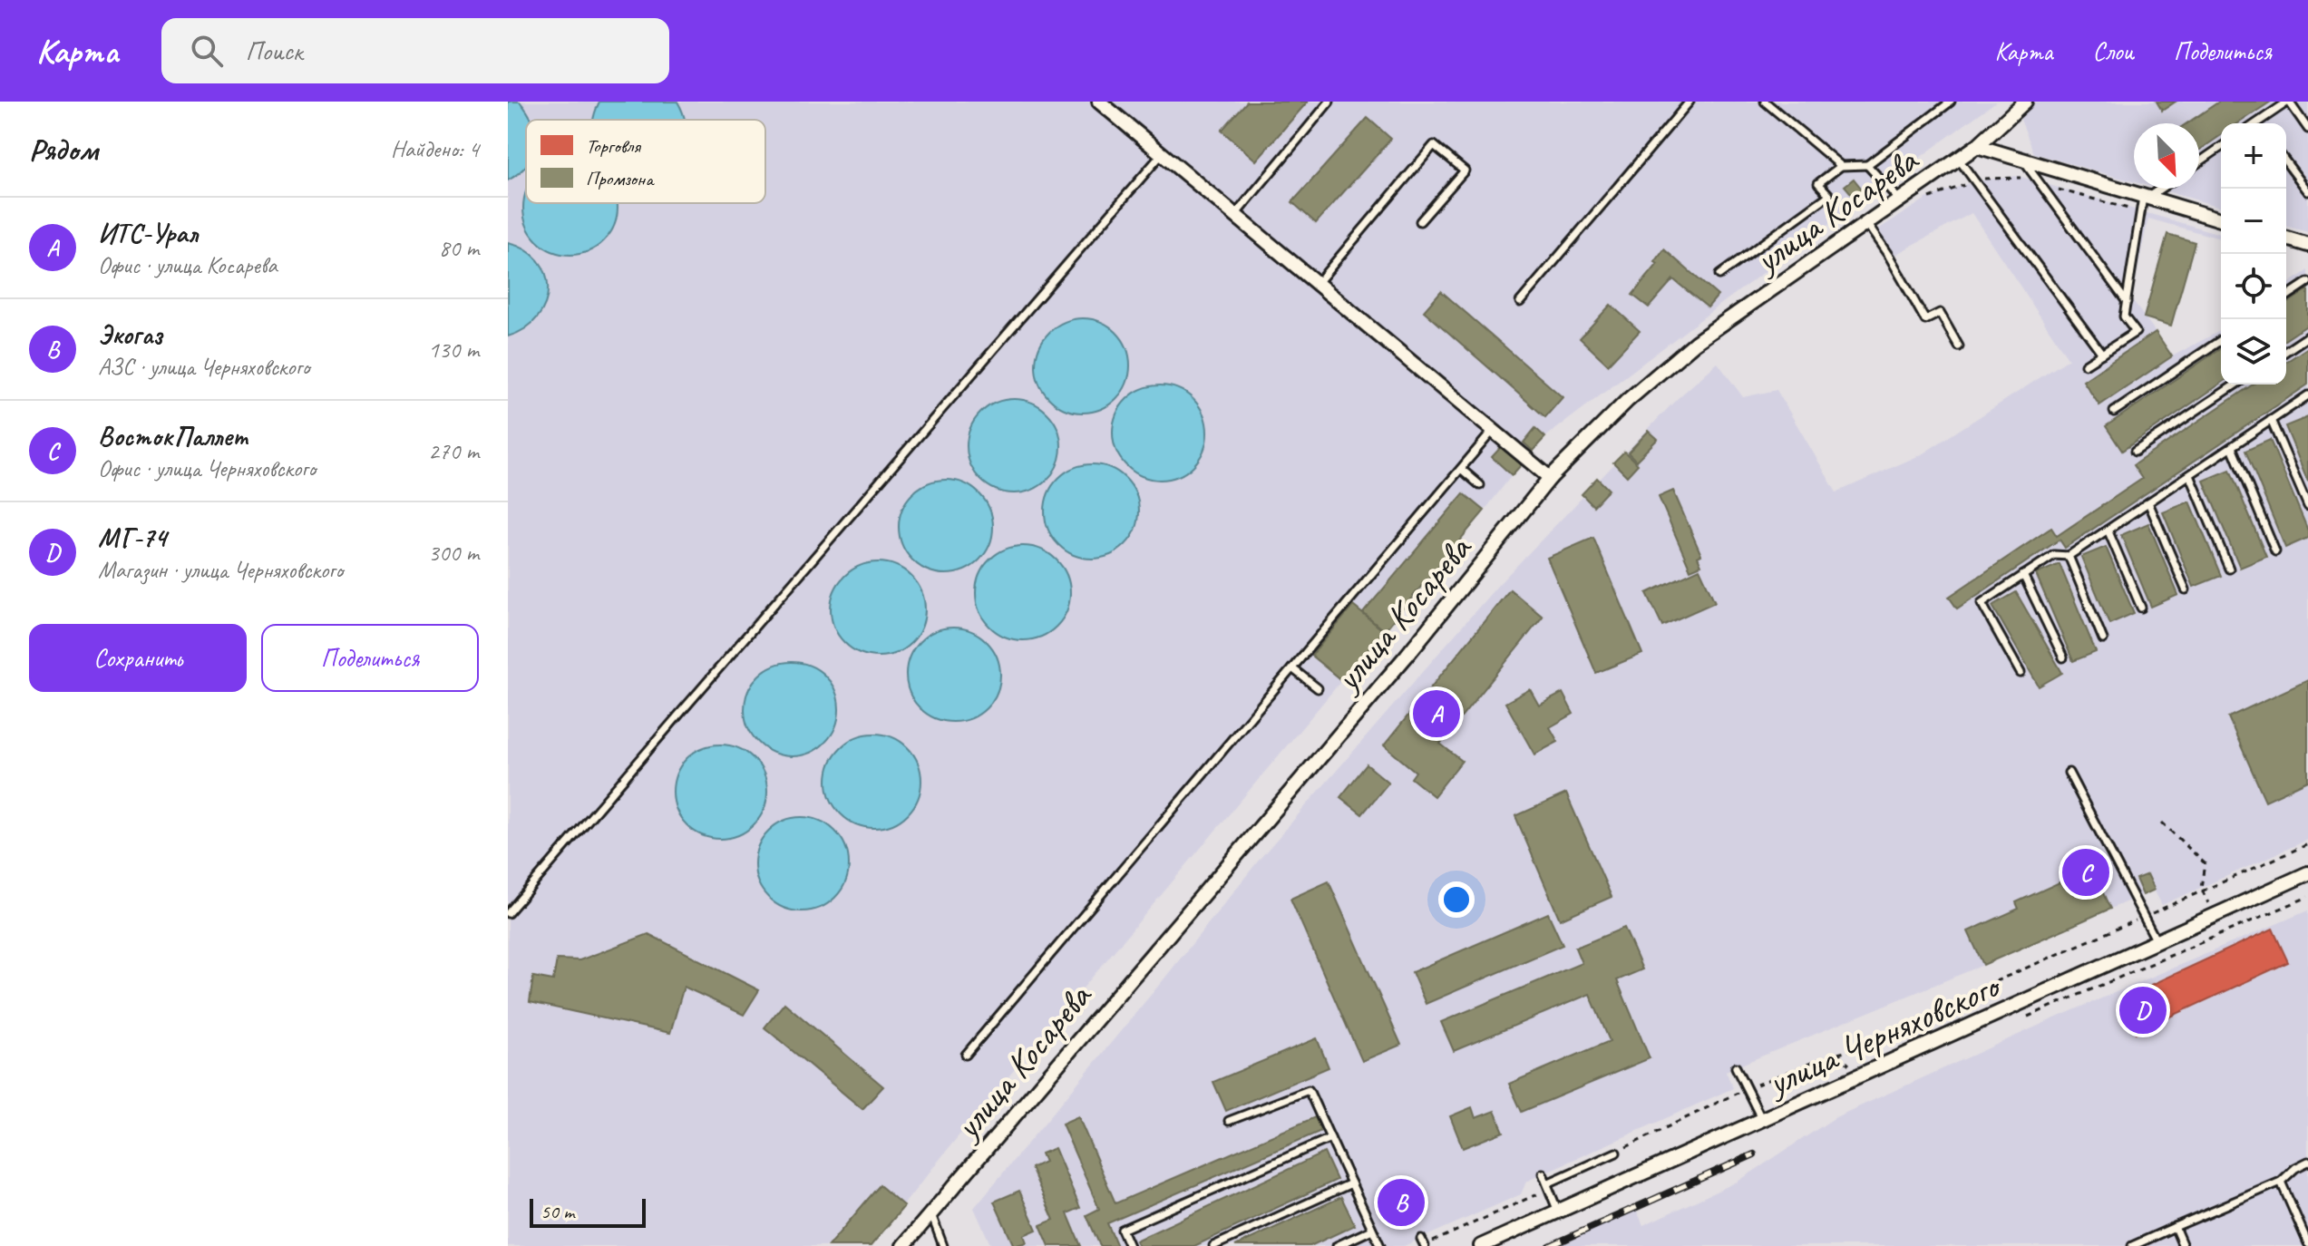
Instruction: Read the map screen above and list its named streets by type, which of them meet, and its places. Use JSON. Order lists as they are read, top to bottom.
{
  "streets": {
    "street": ["улица Косарева", "улица Черняховского"]
  },
  "legend": ["Торговля", "Промзона"],
  "scale_bar": "50 m",
  "north": "bottom right",
  "page": {
    "header": "Карта",
    "search": "Поиск",
    "nav": ["Карта", "Слои", "Поделиться"],
    "heading": ["Рядом", "Найдено: 4"],
    "map_buttons": ["+", "−"],
    "list": [
      {
        "mark": "A",
        "name": "ИТС-Урал",
        "note": "Офис · улица Косарева",
        "value": "80 m"
      },
      {
        "mark": "B",
        "name": "Экогаз",
        "note": "АЗС · улица Черняховского",
        "value": "130 m"
      },
      {
        "mark": "C",
        "name": "ВостокПаллет",
        "note": "Офис · улица Черняховского",
        "value": "270 m"
      },
      {
        "mark": "D",
        "name": "МГ-74",
        "note": "Магазин · улица Черняховского",
        "value": "300 m"
      }
    ],
    "buttons": ["Сохранить", "Поделиться"],
    "pins": [
      "A",
      "C",
      "D",
      "B"
    ],
    "scale": "50 m"
  }
}
